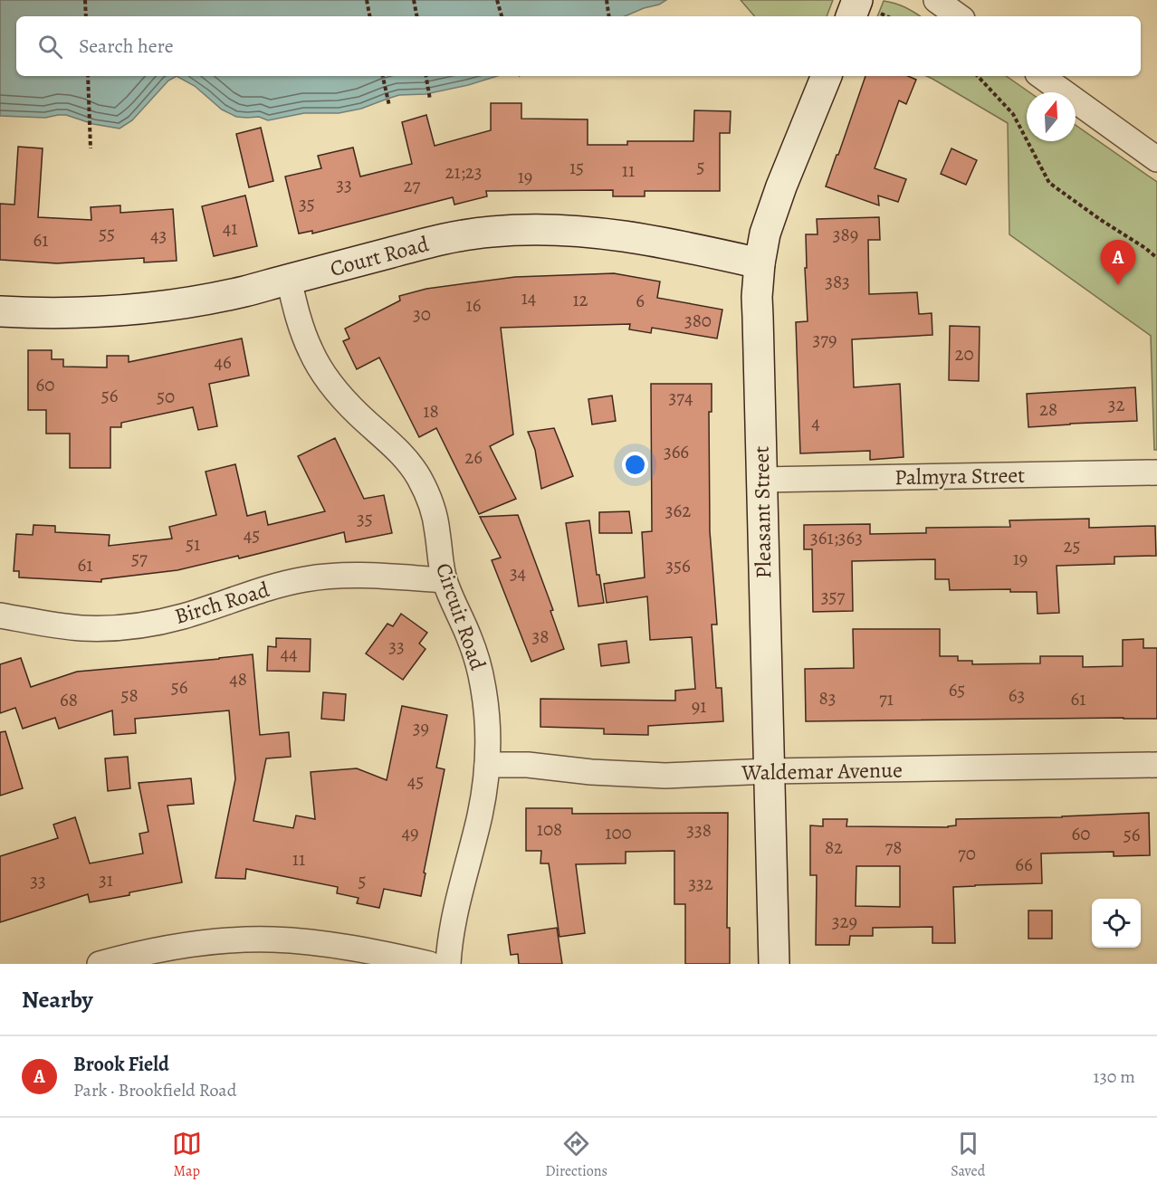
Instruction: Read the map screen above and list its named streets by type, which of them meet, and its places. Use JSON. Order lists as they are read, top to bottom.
{
  "streets": {
    "main road": ["Court Road", "Pleasant Street"],
    "street": [
      "Palmyra Street",
      "Birch Road",
      "Circuit Road",
      "Waldemar Avenue"
    ]
  },
  "crossings": [
    ["Court Road", "Pleasant Street"],
    ["Court Road", "Circuit Road"],
    ["Palmyra Street", "Pleasant Street"],
    ["Pleasant Street", "Waldemar Avenue"],
    ["Birch Road", "Circuit Road"],
    ["Circuit Road", "Waldemar Avenue"]
  ],
  "house_numbers": [
    "5",
    "15",
    "11",
    "21;23",
    "19",
    "33",
    "27",
    "35",
    "41",
    "55",
    "389",
    "43",
    "61",
    "383",
    "14",
    "12",
    "6",
    "16",
    "30",
    "380",
    "379",
    "20",
    "46",
    "60",
    "56",
    "50",
    "374",
    "32",
    "28",
    "18",
    "4",
    "366",
    "26",
    "362",
    "35",
    "45",
    "361;363",
    "51",
    "25",
    "57",
    "19",
    "61",
    "356",
    "34",
    "357",
    "38",
    "33",
    "44",
    "48",
    "56",
    "65",
    "58",
    "63",
    "83",
    "71",
    "61",
    "68",
    "91",
    "39",
    "45",
    "108",
    "338",
    "49",
    "100",
    "60",
    "56",
    "82",
    "78",
    "70",
    "11",
    "66",
    "31",
    "33",
    "5",
    "332",
    "329"
  ],
  "north": "top",
  "page": {
    "search": "Search here",
    "pins": "A",
    "heading": "Nearby",
    "list": [
      {
        "mark": "A",
        "name": "Brook Field",
        "note": "Park · Brookfield Road",
        "value": "130 m"
      }
    ],
    "nav": ["Map", "Directions", "Saved"]
  }
}
